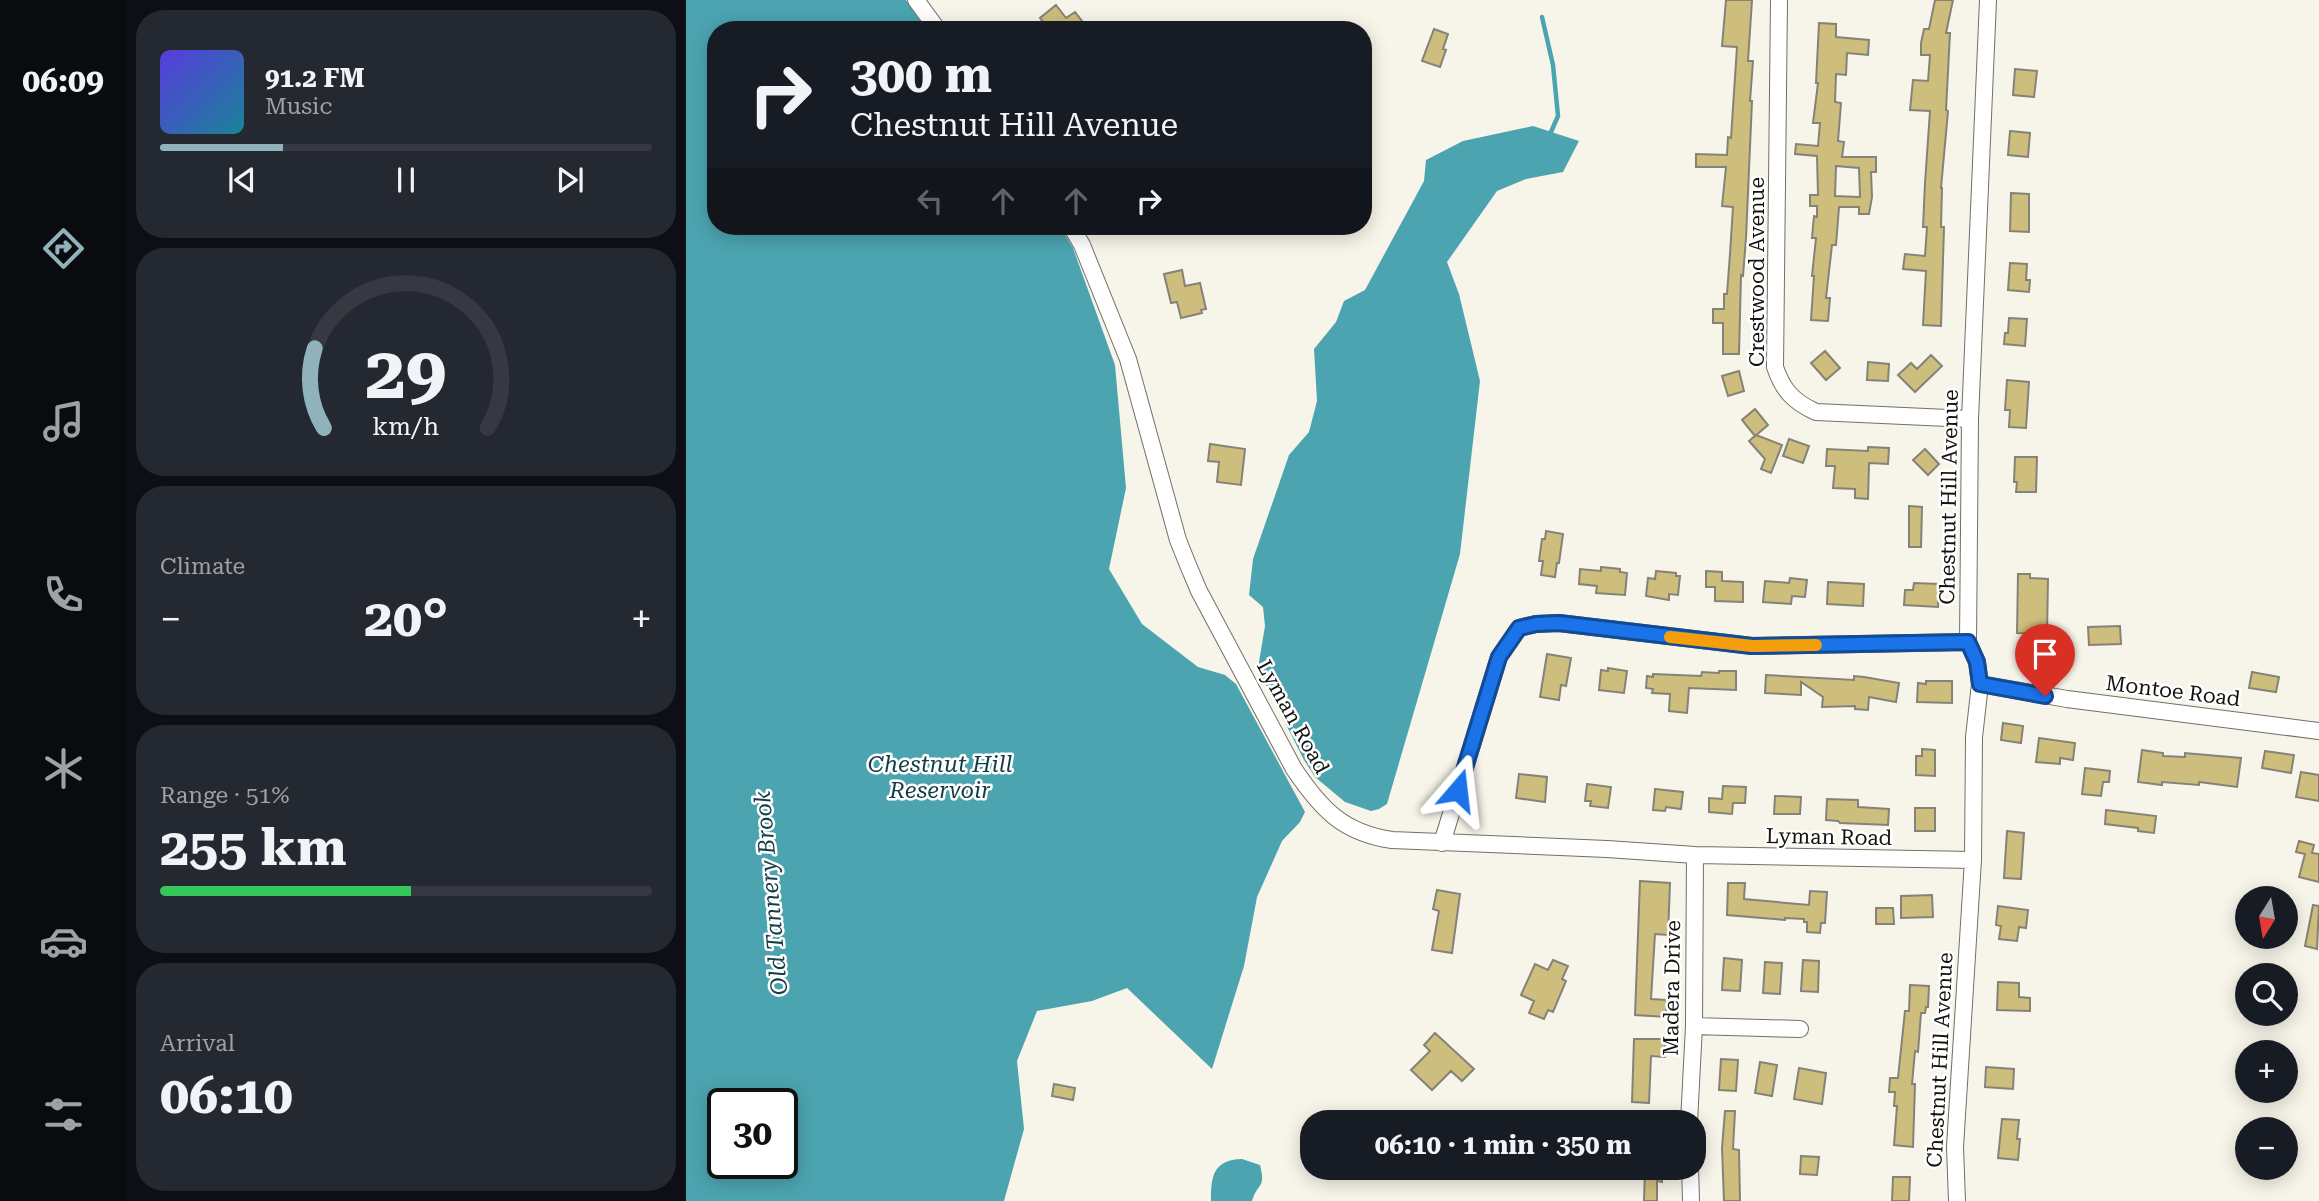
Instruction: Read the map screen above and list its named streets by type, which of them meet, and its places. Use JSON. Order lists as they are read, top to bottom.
{
  "streets": {
    "street": [
      "Crestwood Avenue",
      "Chestnut Hill Avenue",
      "Montoe Road",
      "Lyman Road",
      "Madera Drive"
    ]
  },
  "crossings": [
    ["Crestwood Avenue", "Chestnut Hill Avenue"],
    ["Chestnut Hill Avenue", "Montoe Road"],
    ["Chestnut Hill Avenue", "Lyman Road"],
    ["Lyman Road", "Madera Drive"]
  ],
  "water": ["Chestnut Hill Reservoir", "Old Tannery Brook"],
  "north": "bottom",
  "page": {
    "tabs": "06:09",
    "turn": ["300 m", "Chestnut Hill Avenue"],
    "song": ["91.2 FM", "Music"],
    "tile": [
      "Climate",
      ["Range · 51%", "255 km"],
      ["Arrival", "06:10"]
    ],
    "heat": ["−", "20°", "+"],
    "map_buttons": ["+", "−"],
    "limit": "30",
    "trip": "06:10 · 1 min · 350 m",
    "gauge": ["29", "km/h"]
  }
}
